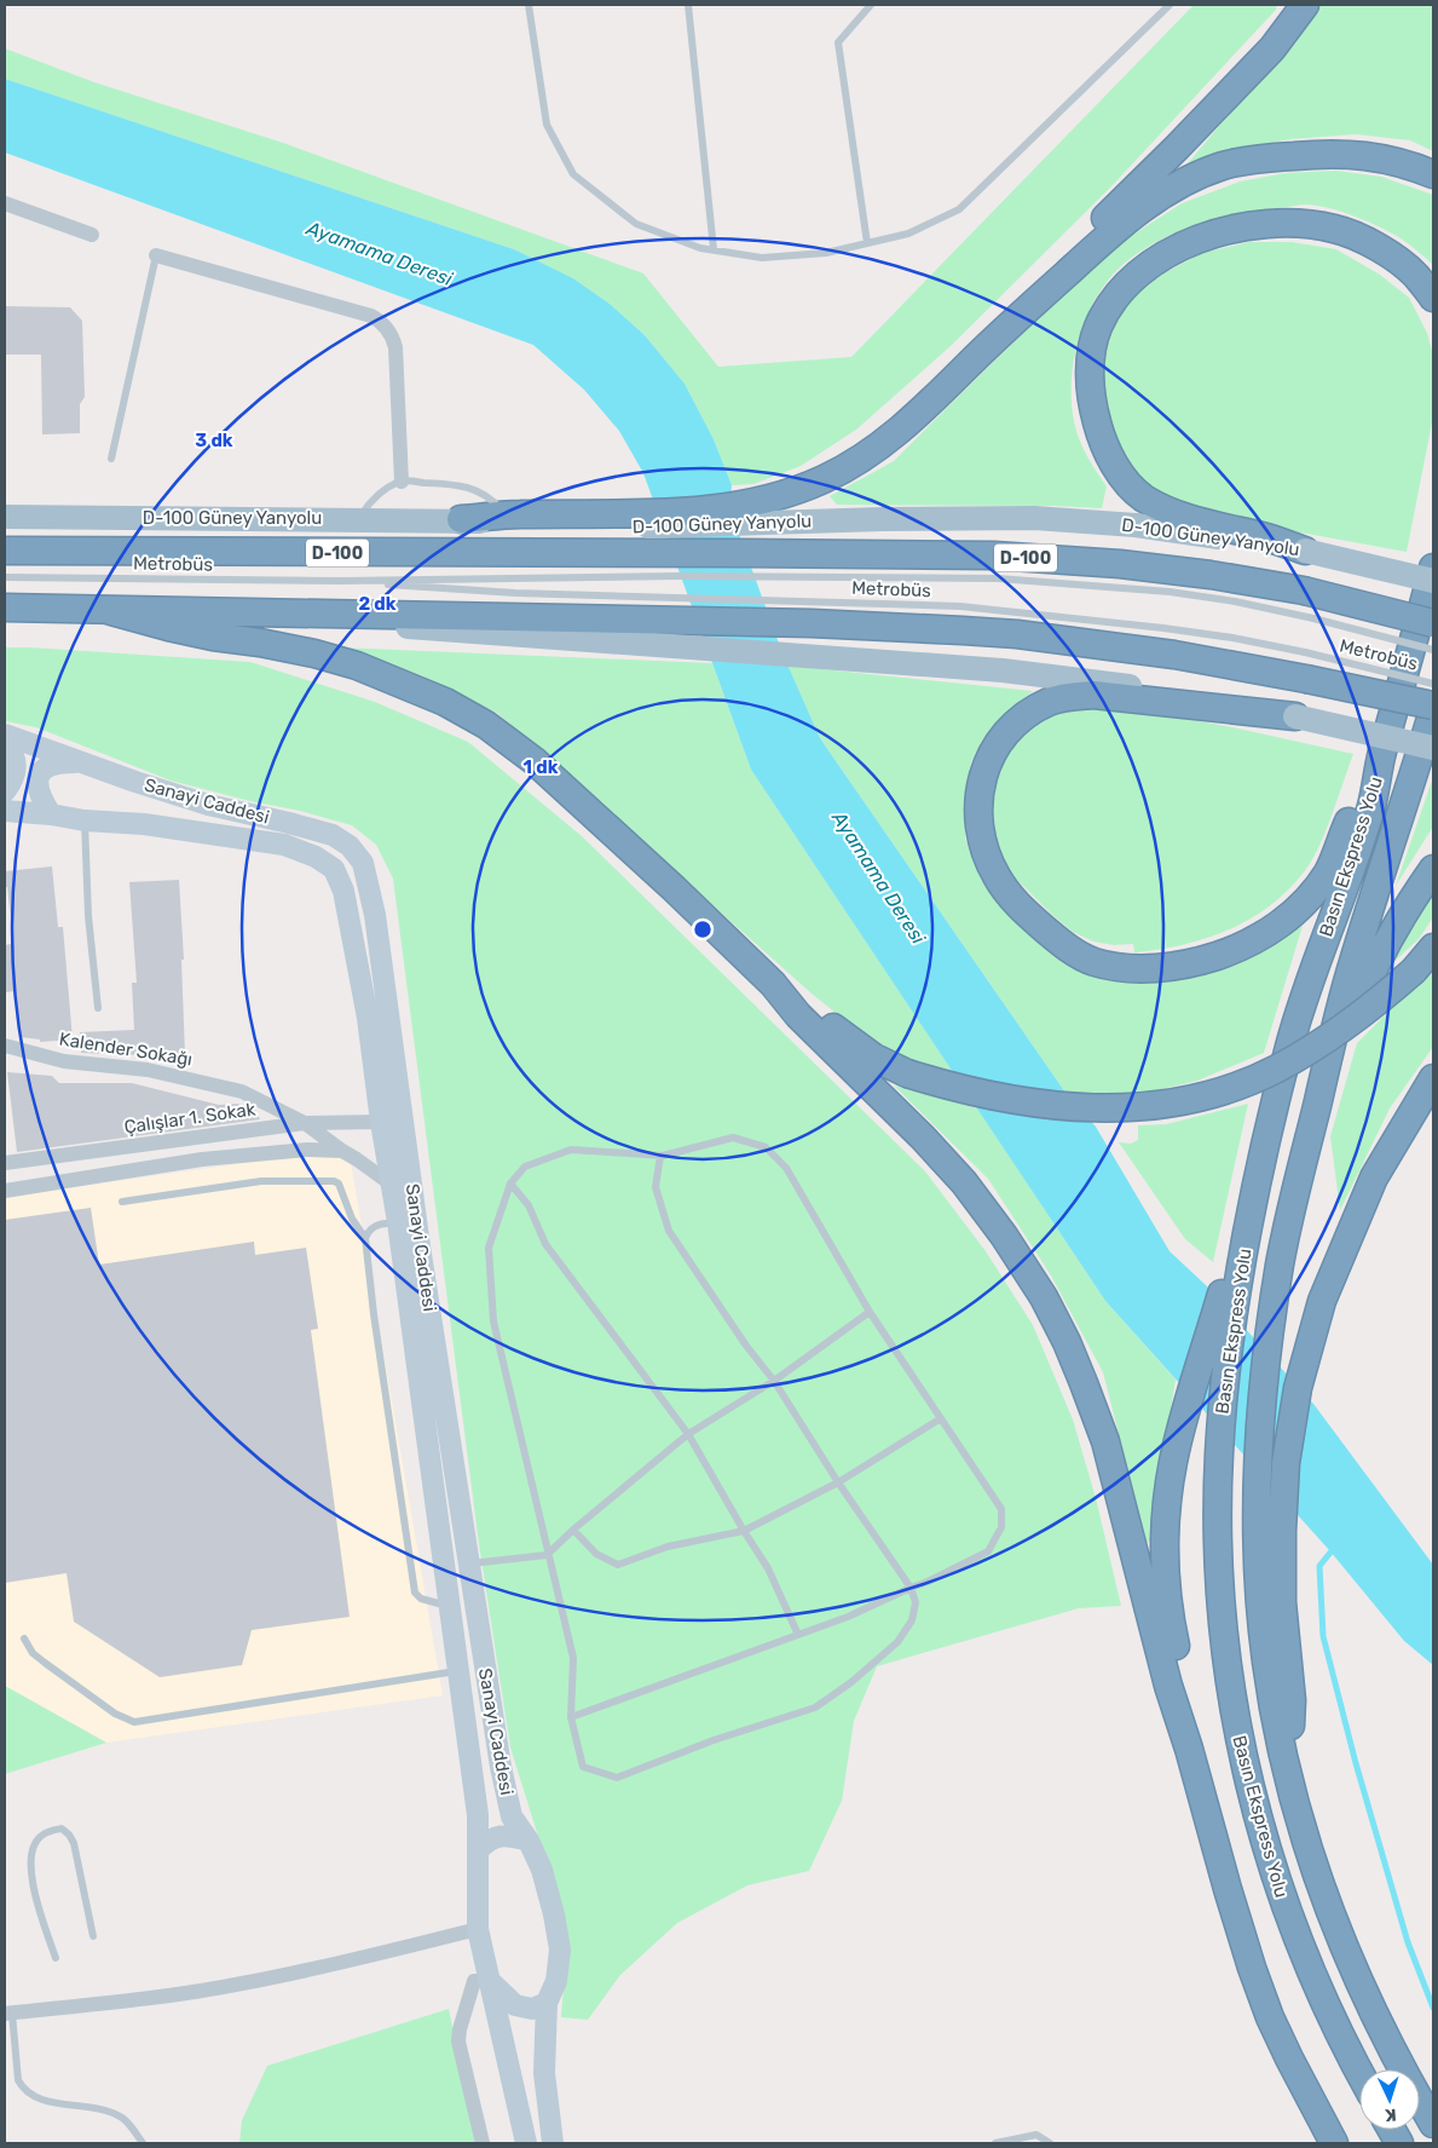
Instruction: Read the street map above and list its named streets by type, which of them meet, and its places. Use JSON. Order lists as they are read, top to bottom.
{
  "streets": {
    "highway": ["D-100", "Basın Ekspress Yolu"],
    "main road": ["D-100 Güney Yanyolu", "Sanayi Caddesi"],
    "street": ["Kalender Sokağı", "Çalışlar 1. Sokak"],
    "lane": ["Metrobüs"]
  },
  "crossings": [
    ["Sanayi Caddesi", "Kalender Sokağı"],
    ["Sanayi Caddesi", "Çalışlar 1. Sokak"],
    ["Kalender Sokağı", "Çalışlar 1. Sokak"]
  ],
  "water": ["Ayamama Deresi"],
  "north": "bottom",
  "rings": ["3 dk", "2 dk", "1 dk"]
}
